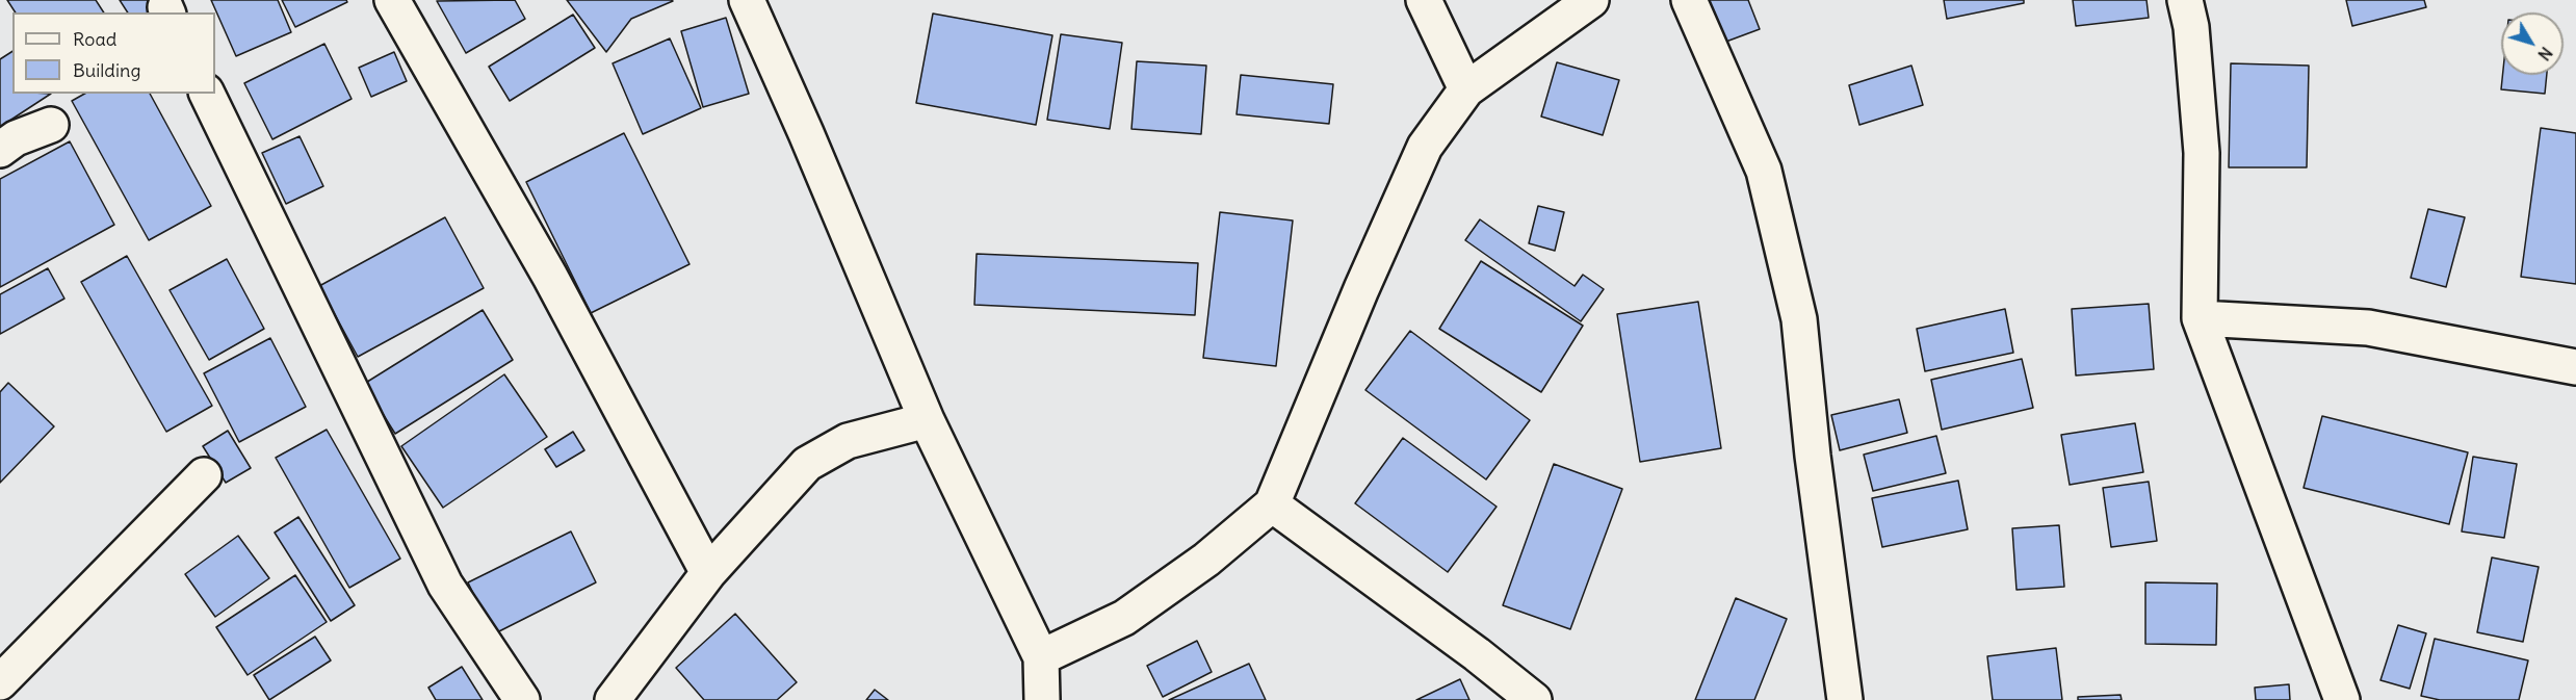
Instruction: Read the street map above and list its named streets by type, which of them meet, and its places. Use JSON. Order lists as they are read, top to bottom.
{
  "legend": ["Road", "Building"],
  "north": "bottom right"
}
